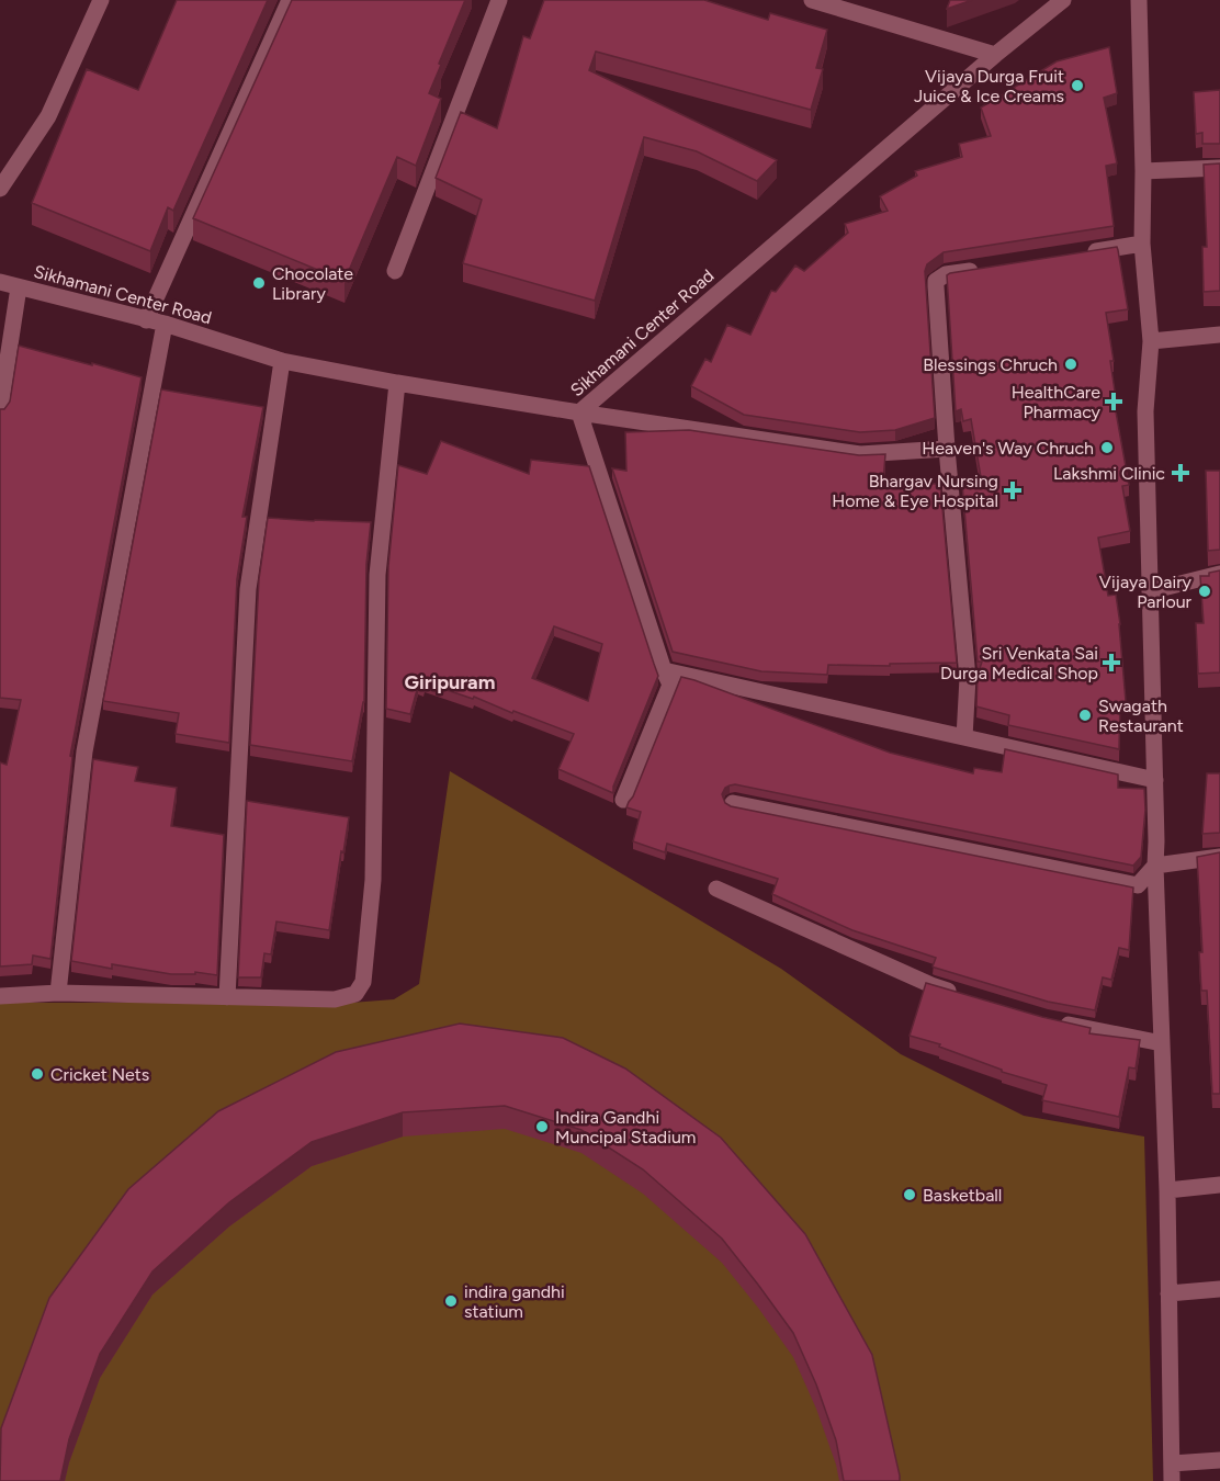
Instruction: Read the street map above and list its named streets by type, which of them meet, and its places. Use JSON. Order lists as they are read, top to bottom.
{
  "streets": {
    "street": ["Sikhamani Center Road"]
  },
  "districts": ["Giripuram"],
  "places": {
    "other": [
      "Vijaya Durga Fruit Juice & Ice Creams",
      "Chocolate Library",
      "Blessings Chruch",
      "Heaven's Way Chruch",
      "Vijaya Dairy Parlour",
      "Swagath Restaurant",
      "Cricket Nets",
      "Indira Gandhi Muncipal Stadium",
      "Basketball",
      "indira gandhi statium"
    ],
    "health": [
      "HealthCare Pharmacy",
      "Lakshmi Clinic",
      "Bhargav Nursing Home & Eye Hospital",
      "Sri Venkata Sai Durga Medical Shop"
    ]
  }
}
